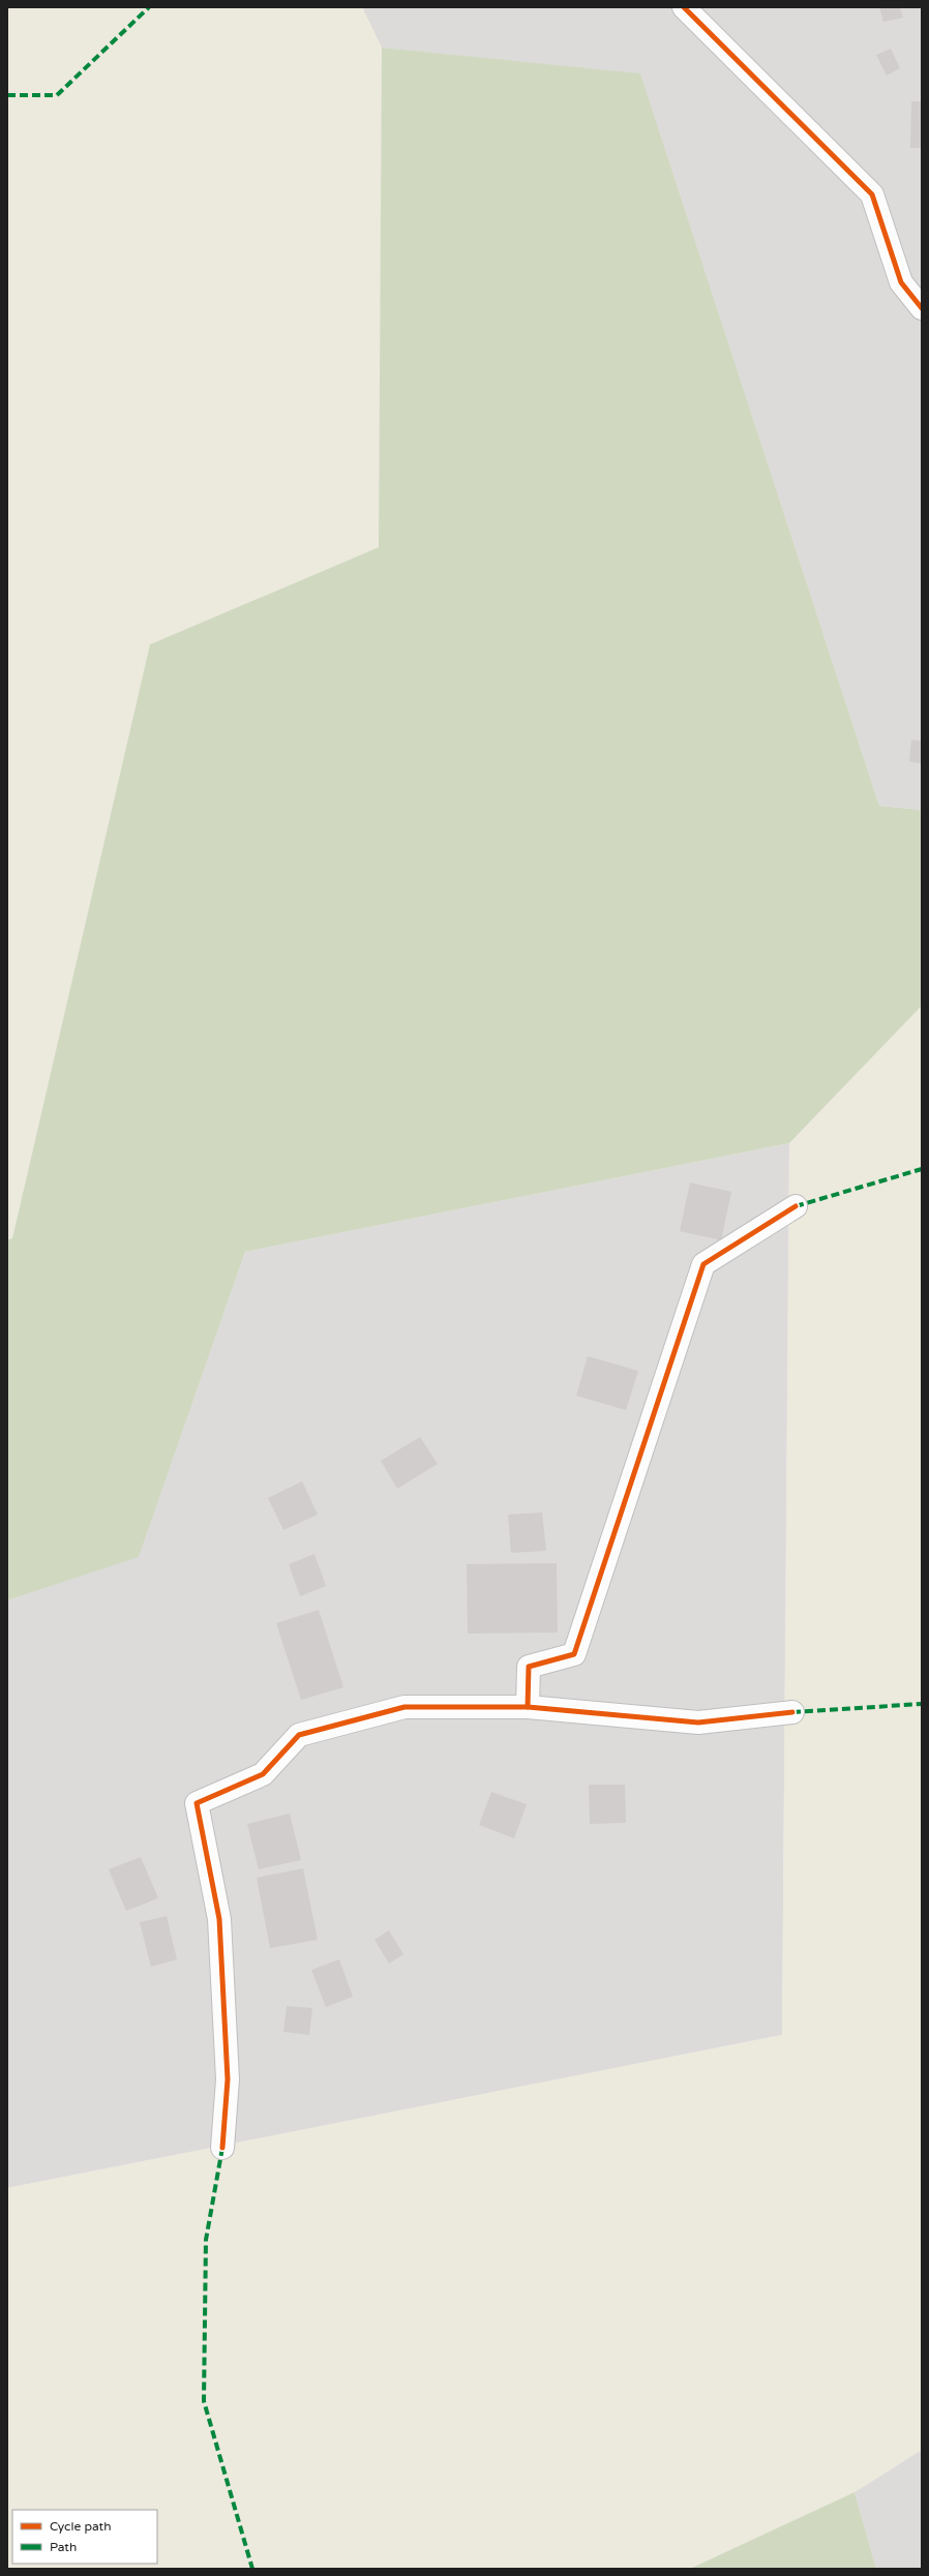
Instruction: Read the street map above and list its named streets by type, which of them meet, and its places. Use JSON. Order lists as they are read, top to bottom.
{
  "legend": ["Cycle path", "Path"]
}
